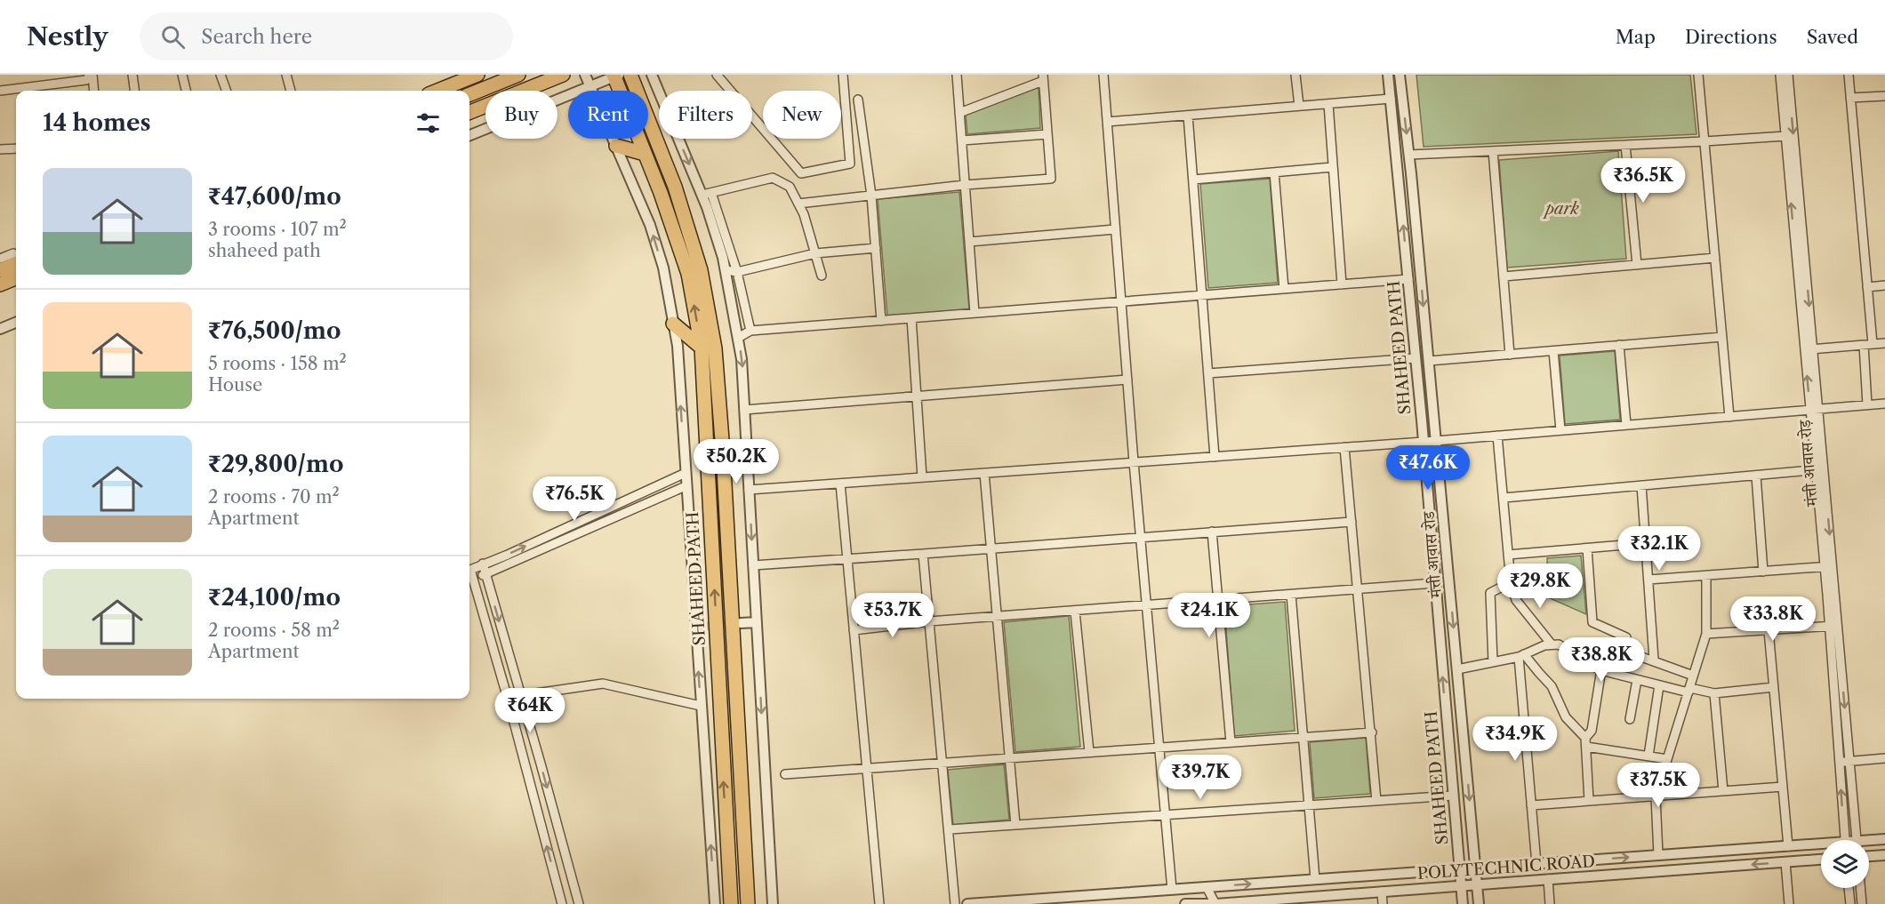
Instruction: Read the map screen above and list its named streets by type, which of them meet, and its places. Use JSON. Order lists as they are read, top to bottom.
{
  "streets": {
    "highway": ["SHAHEED PATH"],
    "street": ["मंत्ती आवास रोड़", "मंत्ती आवास रोड", "POLYTECHNIC ROAD"]
  },
  "crossings": [
    ["SHAHEED PATH", "POLYTECHNIC ROAD"],
    ["मंत्ती आवास रोड", "POLYTECHNIC ROAD"]
  ],
  "parks": ["park"],
  "page": {
    "header": "Nestly",
    "search": "Search here",
    "nav": ["Map", "Directions", "Saved"],
    "chip": [
      "Buy",
      "Rent",
      "Filters",
      "New"
    ],
    "heading": "14 homes",
    "list": [
      {
        "name": "₹47,600/mo",
        "note": "3 rooms · 107 m² · shaheed path"
      },
      {
        "name": "₹76,500/mo",
        "note": "5 rooms · 158 m² · House"
      },
      {
        "name": "₹29,800/mo",
        "note": "2 rooms · 70 m² · Apartment"
      },
      {
        "name": "₹24,100/mo",
        "note": "2 rooms · 58 m² · Apartment"
      }
    ],
    "price": [
      "₹36.5K",
      "₹50.2K",
      "₹47.6K",
      "₹76.5K",
      "₹32.1K",
      "₹29.8K",
      "₹53.7K",
      "₹24.1K",
      "₹33.8K",
      "₹38.8K",
      "₹64K",
      "₹34.9K",
      "₹39.7K",
      "₹37.5K"
    ]
  }
}
